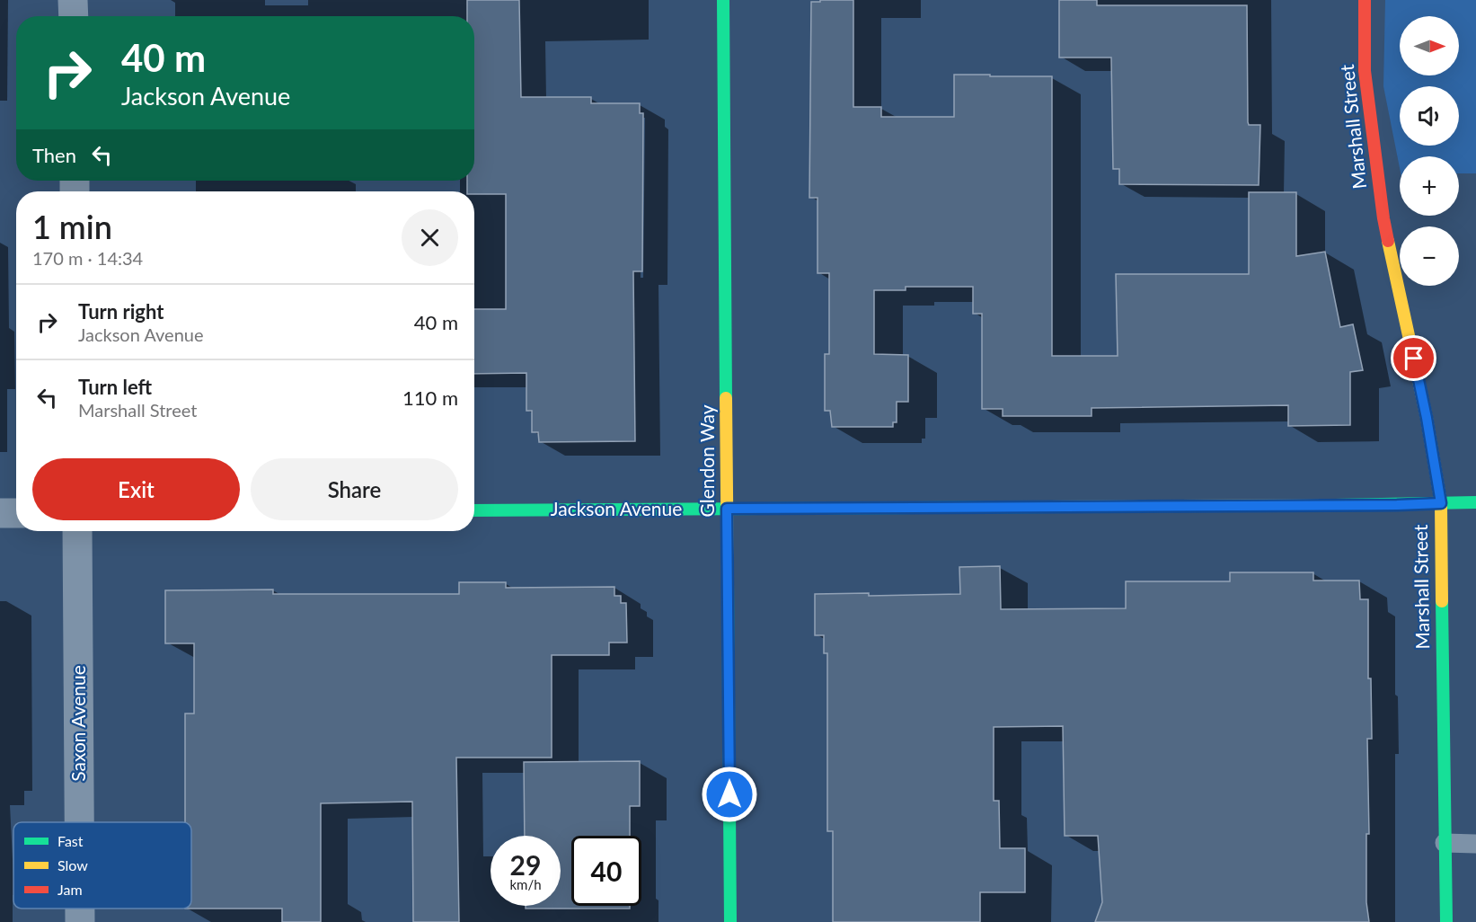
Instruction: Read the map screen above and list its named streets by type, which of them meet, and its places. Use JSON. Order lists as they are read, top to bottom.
{
  "streets": {
    "street": [
      "Marshall Street",
      "Glendon Way",
      "Jackson Avenue",
      "Saxon Avenue"
    ]
  },
  "crossings": [
    ["Marshall Street", "Jackson Avenue"],
    ["Glendon Way", "Jackson Avenue"]
  ],
  "legend": ["Fast", "Slow", "Jam"],
  "north": "right",
  "page": {
    "map_buttons": ["+", "−"],
    "turn": ["40 m", "Jackson Avenue"],
    "then": "Then",
    "heading": ["1 min", "170 m · 14:34"],
    "list": [
      {
        "name": "Turn right",
        "note": "Jackson Avenue",
        "value": "40 m"
      },
      {
        "name": "Turn left",
        "note": "Marshall Street",
        "value": "110 m"
      }
    ],
    "buttons": ["Exit", "Share"],
    "speed": "29 km/h",
    "limit": "40"
  }
}
